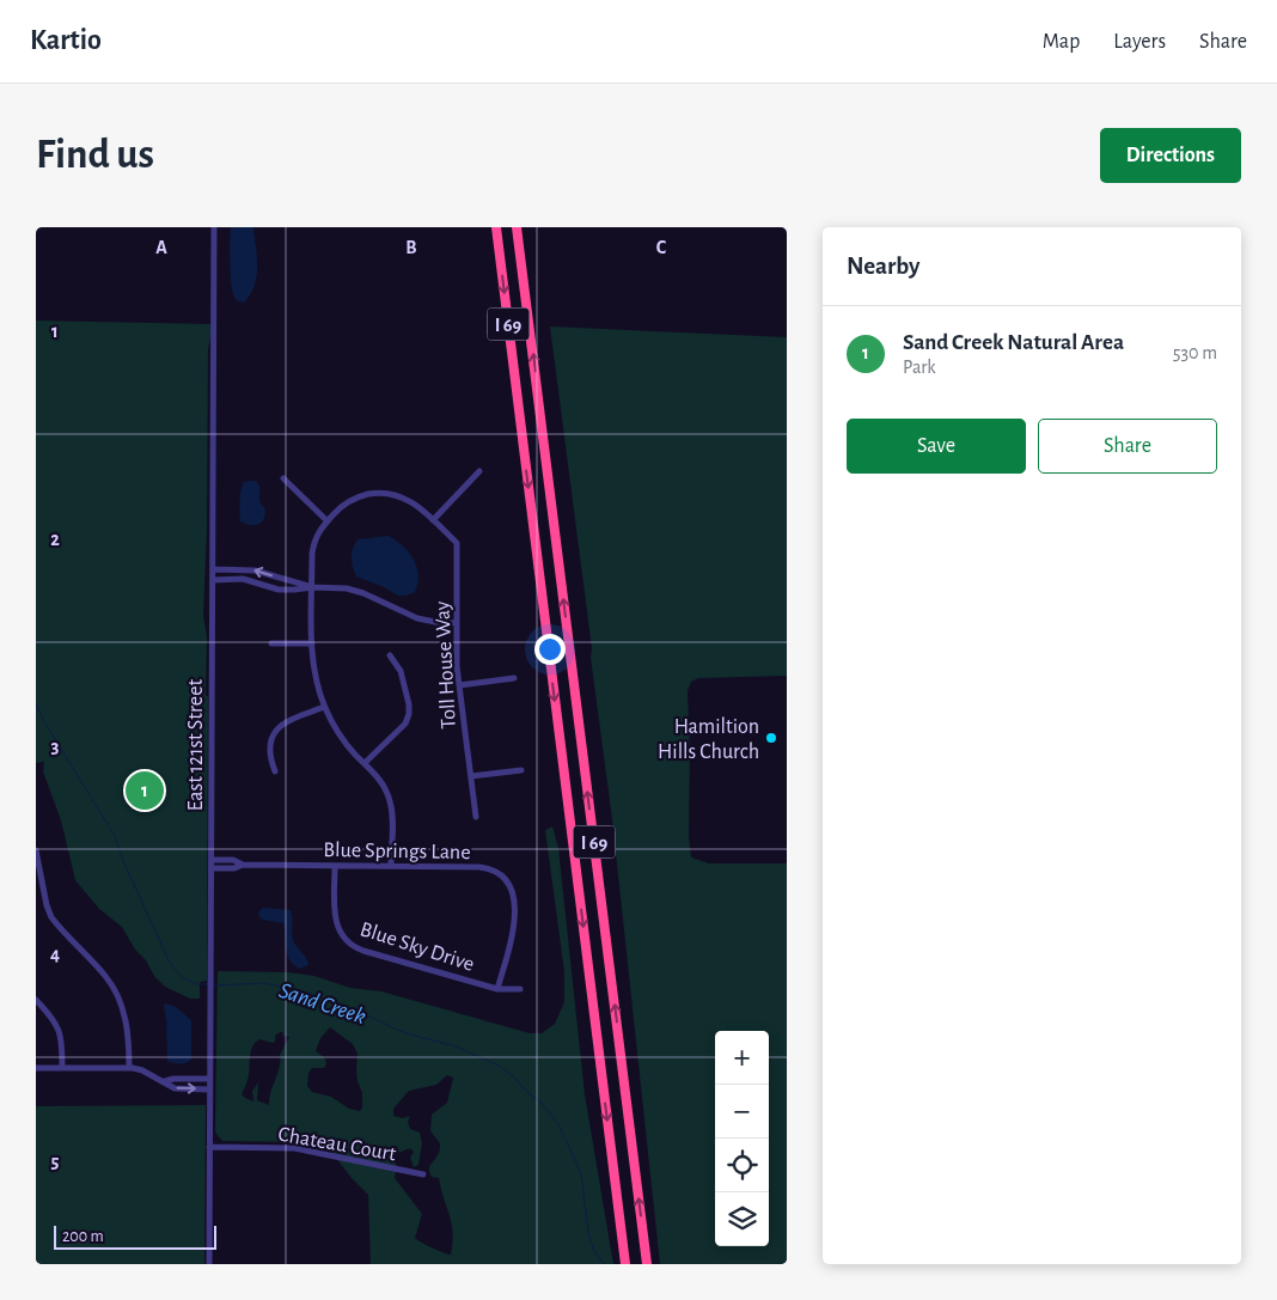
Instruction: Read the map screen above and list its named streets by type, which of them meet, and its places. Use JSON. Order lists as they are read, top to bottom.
{
  "streets": {
    "highway": ["I 69"],
    "street": [
      "Toll House Way",
      "East 121st Street",
      "Blue Springs Lane",
      "Blue Sky Drive",
      "Chateau Court"
    ]
  },
  "crossings": [
    ["Toll House Way", "Blue Springs Lane"],
    ["East 121st Street", "Blue Springs Lane"],
    ["East 121st Street", "Chateau Court"],
    ["Blue Springs Lane", "Blue Sky Drive"]
  ],
  "water": ["Sand Creek"],
  "places": ["Hamiltion Hills Church"],
  "scale_bar": "200 m",
  "page": {
    "header": "Kartio",
    "nav": ["Map", "Layers", "Share"],
    "buttons": [
      "Directions",
      ["Save", "Share"]
    ],
    "title": "Find us",
    "heading": "Nearby",
    "list": [
      {
        "mark": "1",
        "name": "Sand Creek Natural Area",
        "note": "Park",
        "value": "530 m"
      }
    ],
    "pins": "1",
    "map_buttons": ["+", "−"],
    "scale": "200 m"
  },
  "grid": {
    "columns": ["A", "B", "C"],
    "rows": [
      "1",
      "2",
      "3",
      "4",
      "5"
    ]
  }
}
